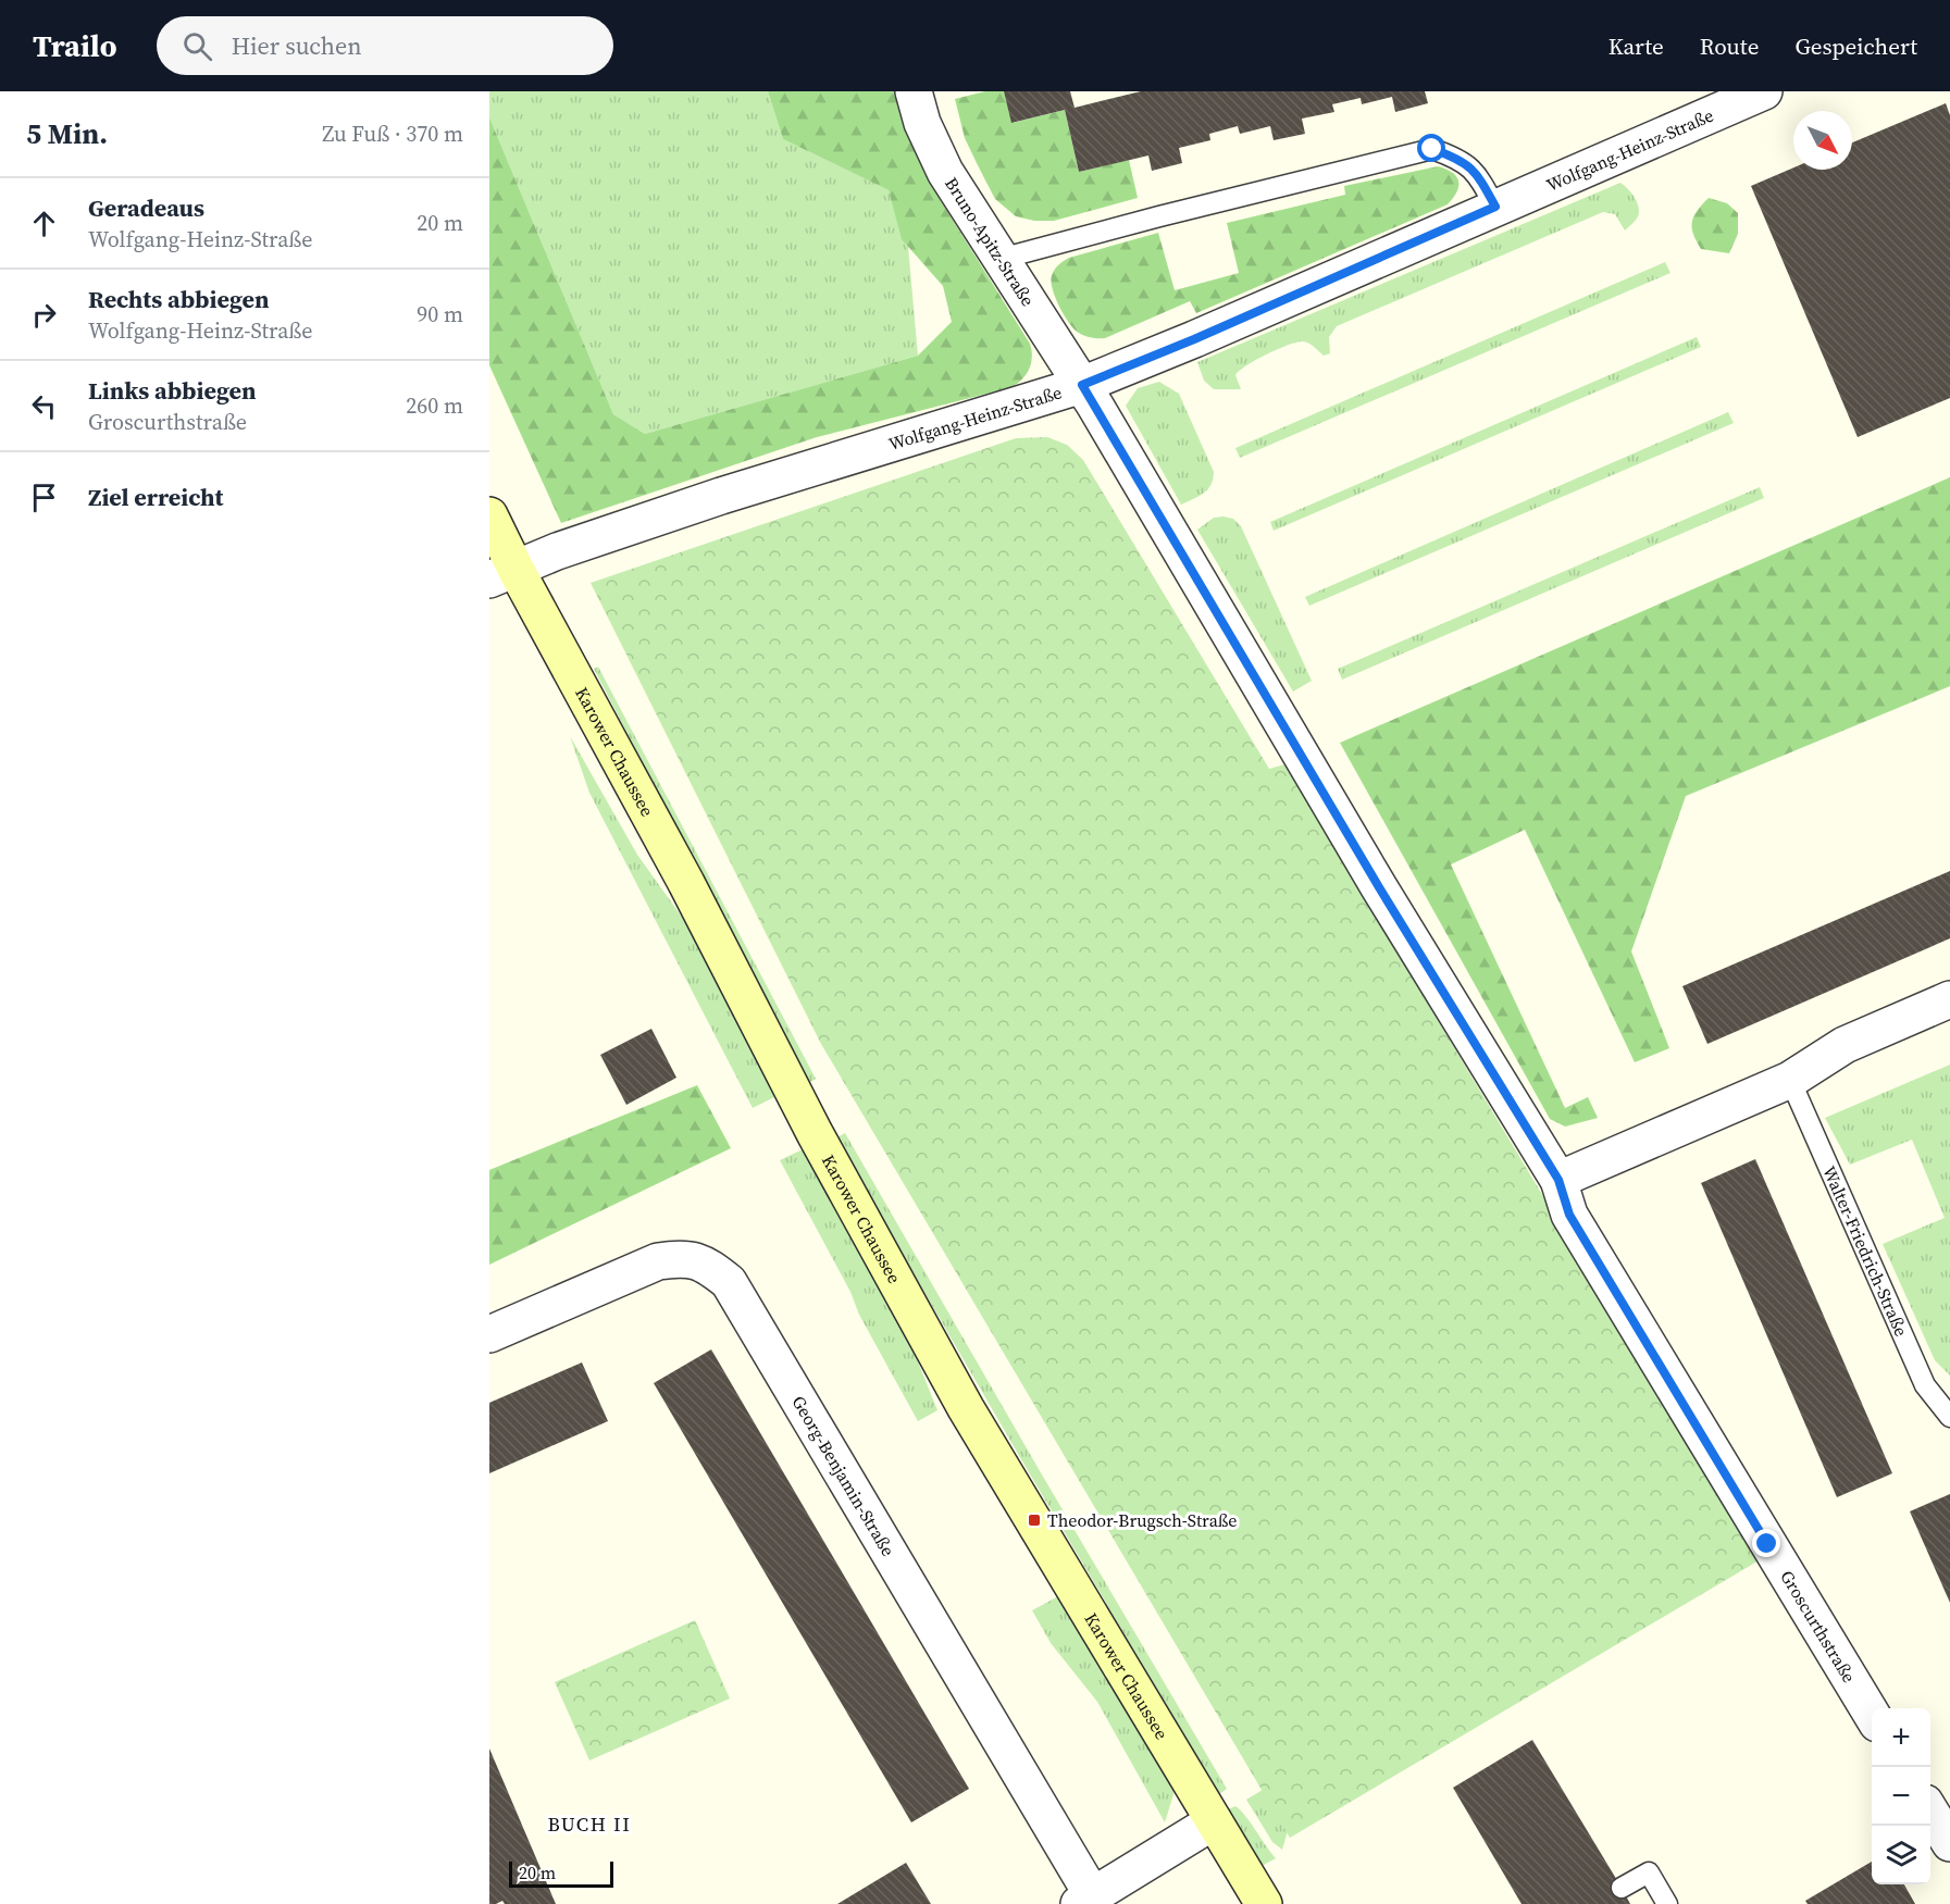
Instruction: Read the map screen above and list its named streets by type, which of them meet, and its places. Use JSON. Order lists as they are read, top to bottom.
{
  "streets": {
    "main road": ["Karower Chaussee"],
    "street": [
      "Wolfgang-Heinz-Straße",
      "Bruno-Apitz-Straße",
      "Georg-Benjamin-Straße",
      "Groscurthstraße"
    ],
    "lane": ["Walter-Friedrich-Straße"]
  },
  "crossings": [
    ["Wolfgang-Heinz-Straße", "Bruno-Apitz-Straße"],
    ["Wolfgang-Heinz-Straße", "Karower Chaussee"],
    ["Wolfgang-Heinz-Straße", "Groscurthstraße"],
    ["Bruno-Apitz-Straße", "Groscurthstraße"]
  ],
  "districts": ["BUCH II"],
  "places": {
    "transit": ["Theodor-Brugsch-Straße"]
  },
  "scale_bar": "20 m",
  "north": "bottom right",
  "page": {
    "header": "Trailo",
    "search": "Hier suchen",
    "nav": ["Karte", "Route", "Gespeichert"],
    "heading": ["5 Min.", "Zu Fuß · 370 m"],
    "list": [
      ["Geradeaus", "Wolfgang-Heinz-Straße", "20 m"],
      ["Rechts abbiegen", "Wolfgang-Heinz-Straße", "90 m"],
      ["Links abbiegen", "Groscurthstraße", "260 m"],
      "Ziel erreicht"
    ],
    "map_buttons": ["+", "−"],
    "scale": "20 m"
  }
}
